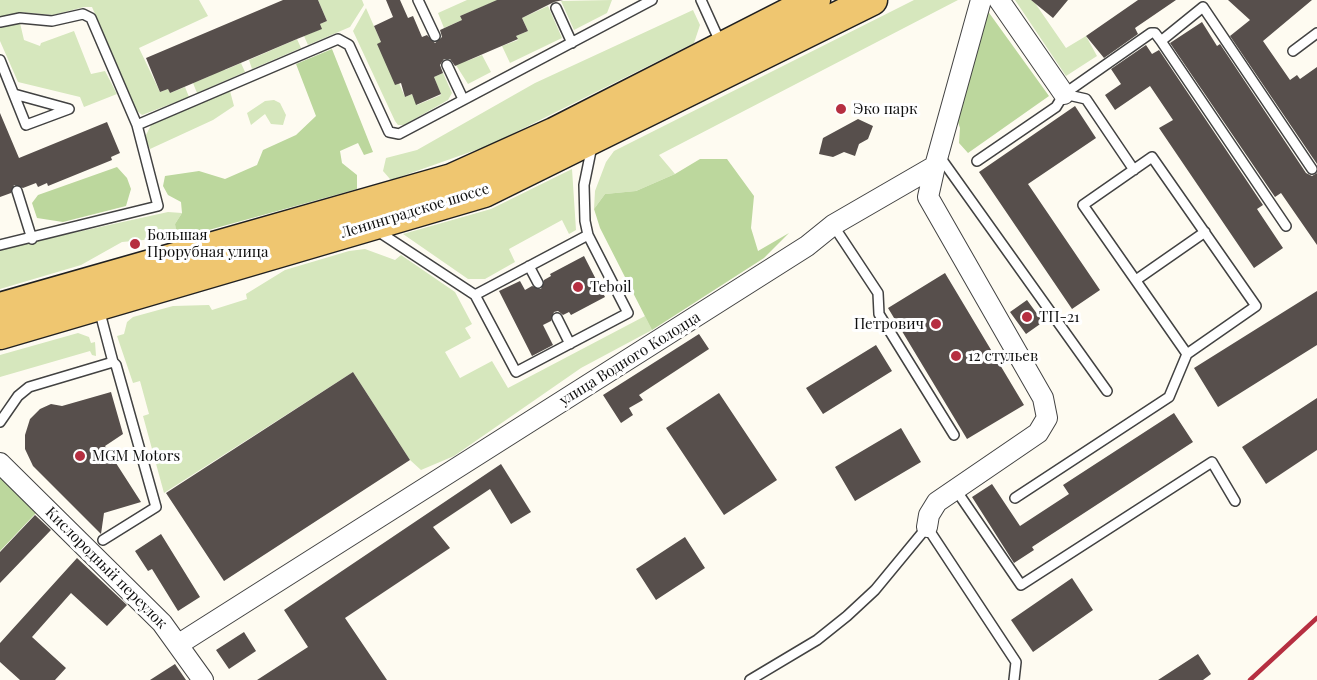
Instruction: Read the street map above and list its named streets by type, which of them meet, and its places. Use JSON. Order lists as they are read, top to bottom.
{
  "streets": {
    "main road": ["Ленинградское шоссе"],
    "street": ["улица Водного Колодца", "Кислородный переулок"]
  },
  "crossings": [
    ["улица Водного Колодца", "Кислородный переулок"]
  ],
  "places": [
    "Эко парк",
    "Большая Прорубная улица",
    "Teboil",
    "ТП-21",
    "Петрович",
    "12 стульев",
    "MGM Motors"
  ]
}
